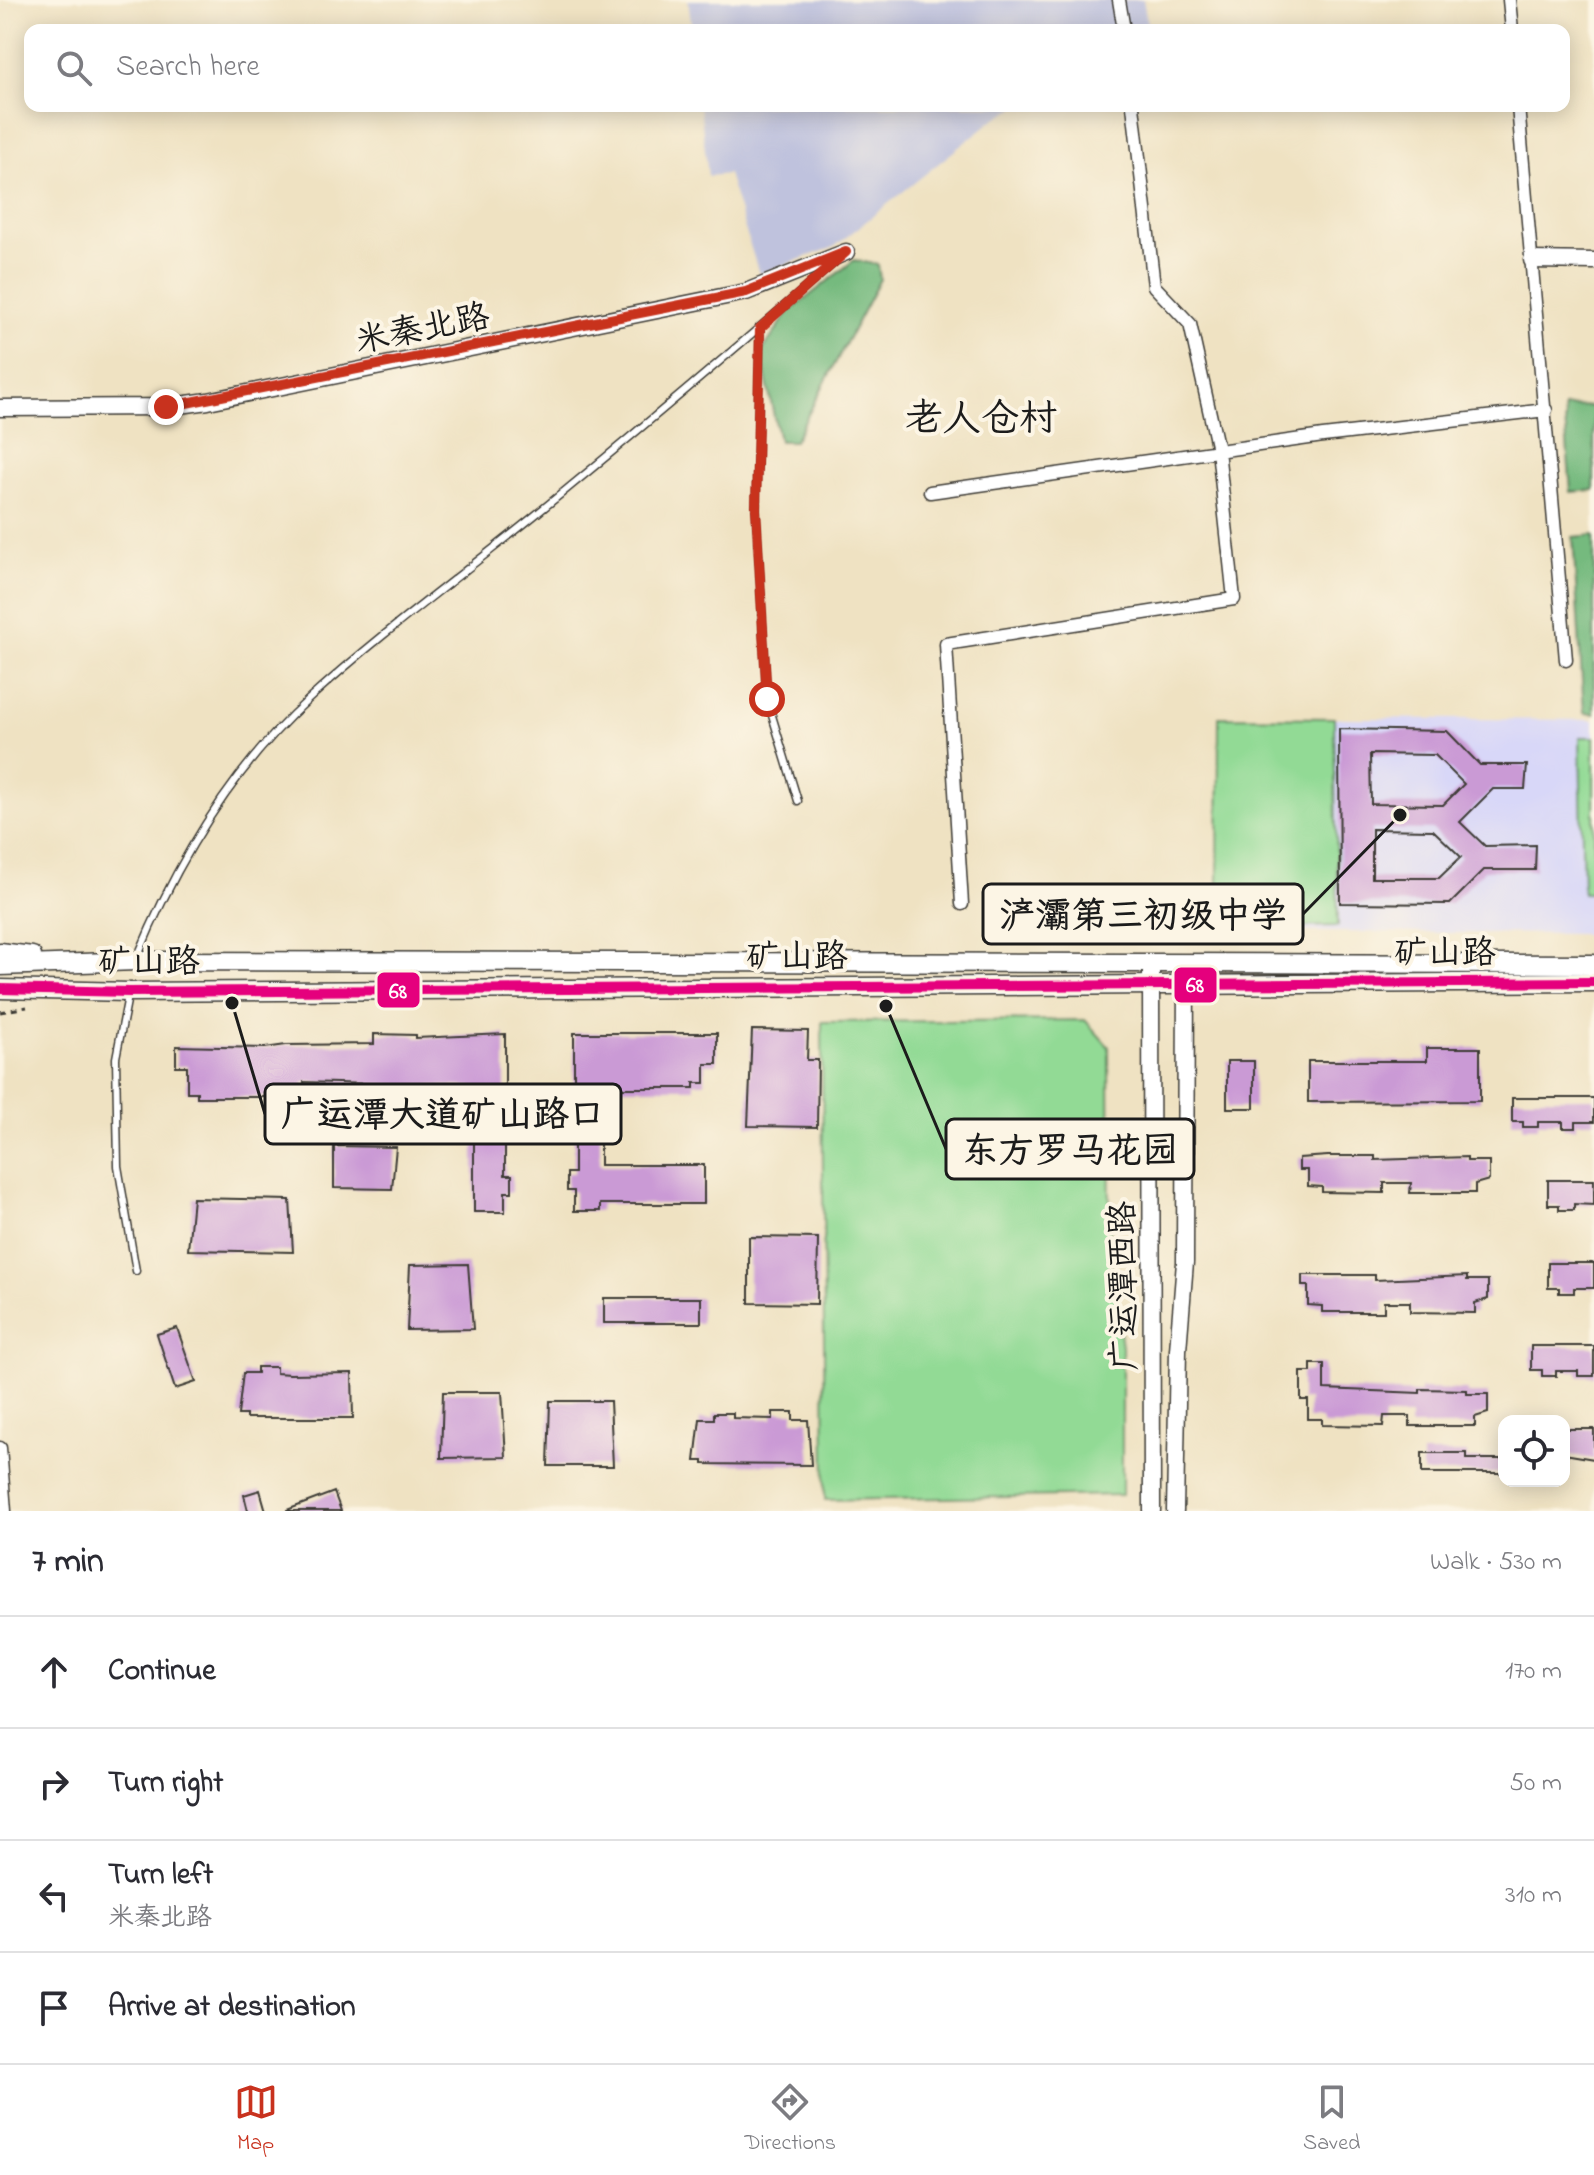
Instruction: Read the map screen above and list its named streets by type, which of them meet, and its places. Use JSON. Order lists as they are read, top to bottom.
{
  "streets": {
    "main road": ["矿山路"],
    "street": ["米秦北路", "广运潭西路"]
  },
  "crossings": [
    ["矿山路", "广运潭西路"]
  ],
  "districts": ["老人仓村"],
  "places": ["浐灞第三初级中学", "广运潭大道矿山路口", "东方罗马花园"],
  "lines": ["transit line 68"],
  "page": {
    "search": "Search here",
    "heading": ["7 min", "Walk · 530 m"],
    "list": [
      ["Continue", "170 m"],
      ["Turn right", "50 m"],
      ["Turn left", "米秦北路", "310 m"],
      "Arrive at destination"
    ],
    "nav": ["Map", "Directions", "Saved"]
  }
}
